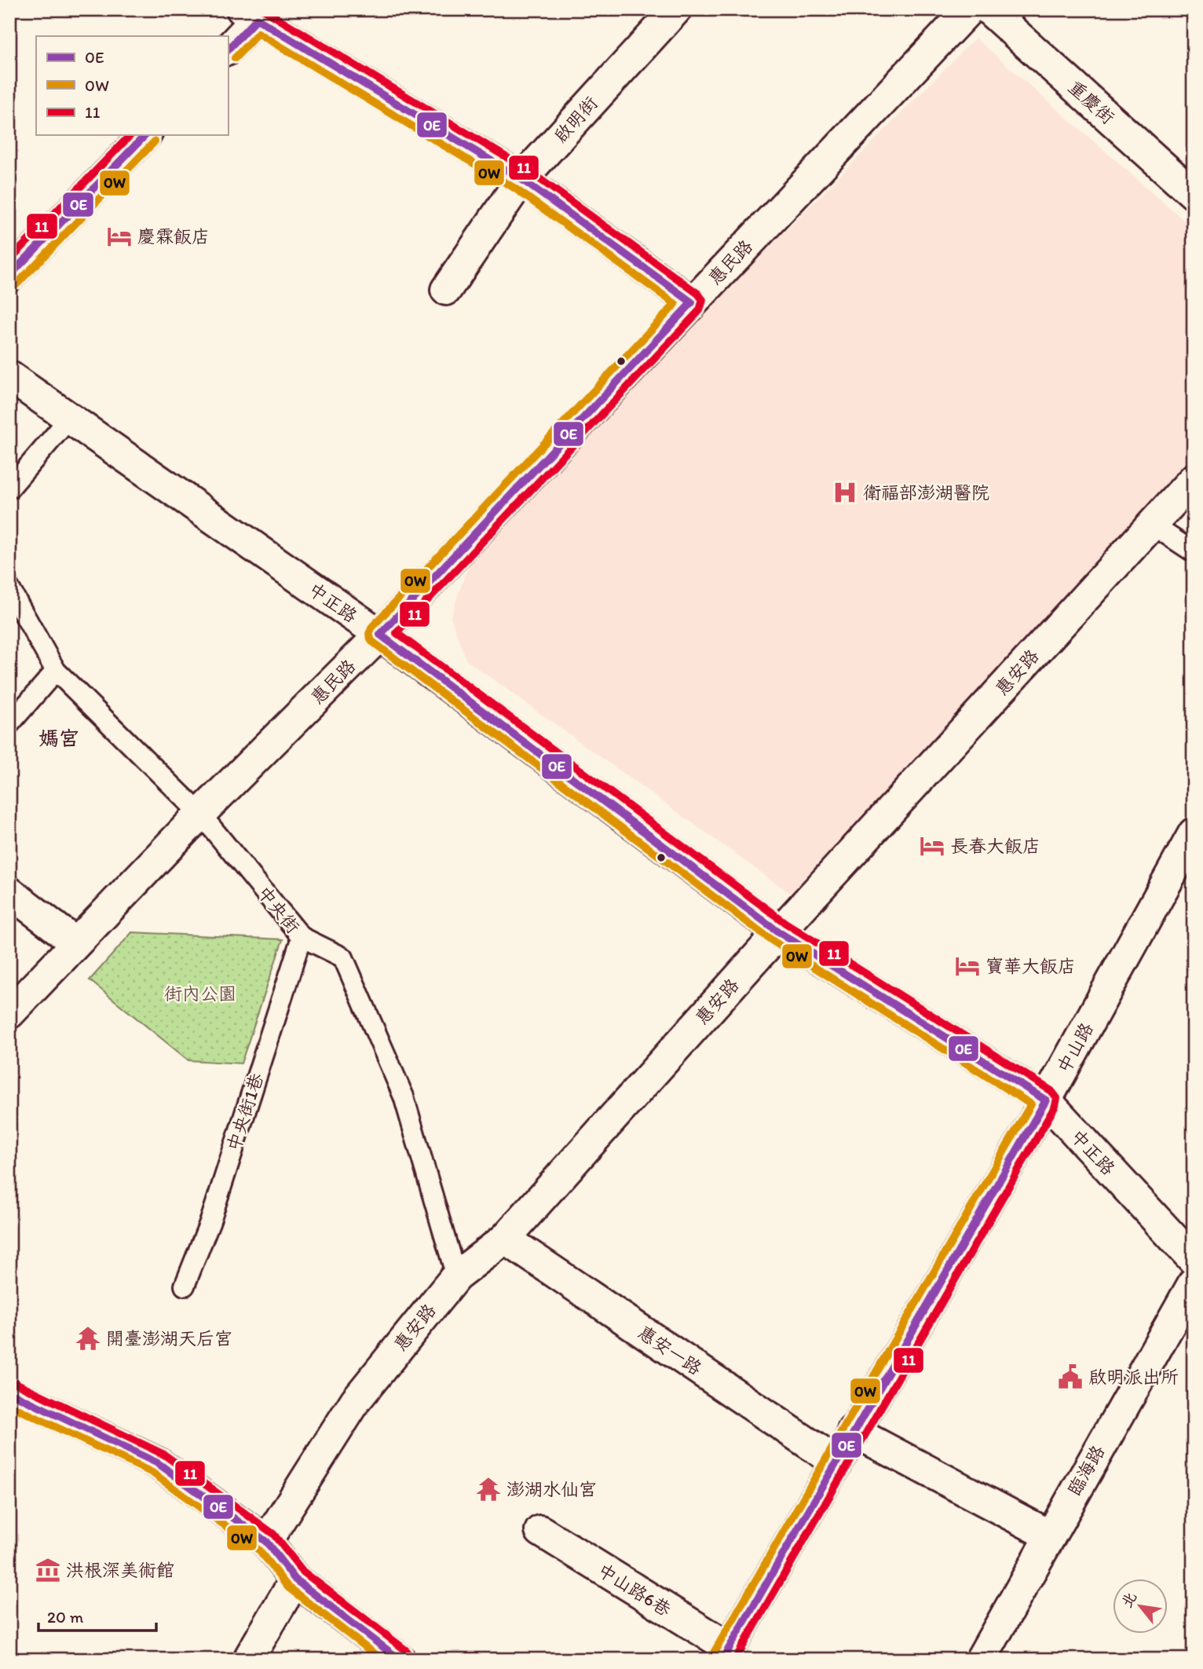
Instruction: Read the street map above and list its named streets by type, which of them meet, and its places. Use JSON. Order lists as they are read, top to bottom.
{
  "streets": {
    "street": [
      "重慶街",
      "啟明街",
      "惠民路",
      "中正路",
      "惠安路",
      "中山路",
      "惠安一路",
      "臨海路",
      "中山路6巷"
    ],
    "lane": ["中央街", "中央街1巷"]
  },
  "crossings": [
    ["惠民路", "中正路"],
    ["惠民路", "中央街"],
    ["中正路", "惠安路"],
    ["中正路", "中山路"],
    ["惠安路", "中央街"],
    ["惠安路", "惠安一路"],
    ["中央街", "中央街1巷"],
    ["中山路", "惠安一路"],
    ["中山路", "中山路6巷"]
  ],
  "districts": ["媽宮"],
  "parks": ["街內公園"],
  "places": {
    "hotel": ["慶霖飯店", "長春大飯店", "寶華大飯店"],
    "hospital": ["衛福部澎湖醫院"],
    "temple": ["開臺澎湖天后宮", "澎湖水仙宮"],
    "public building": ["啟明派出所"],
    "museum": ["洪根深美術館"]
  },
  "lines": ["transit line 11", "transit line 0E", "transit line 0W"],
  "legend": ["0E", "0W", "11"],
  "scale_bar": "20 m",
  "north": "top left"
}
